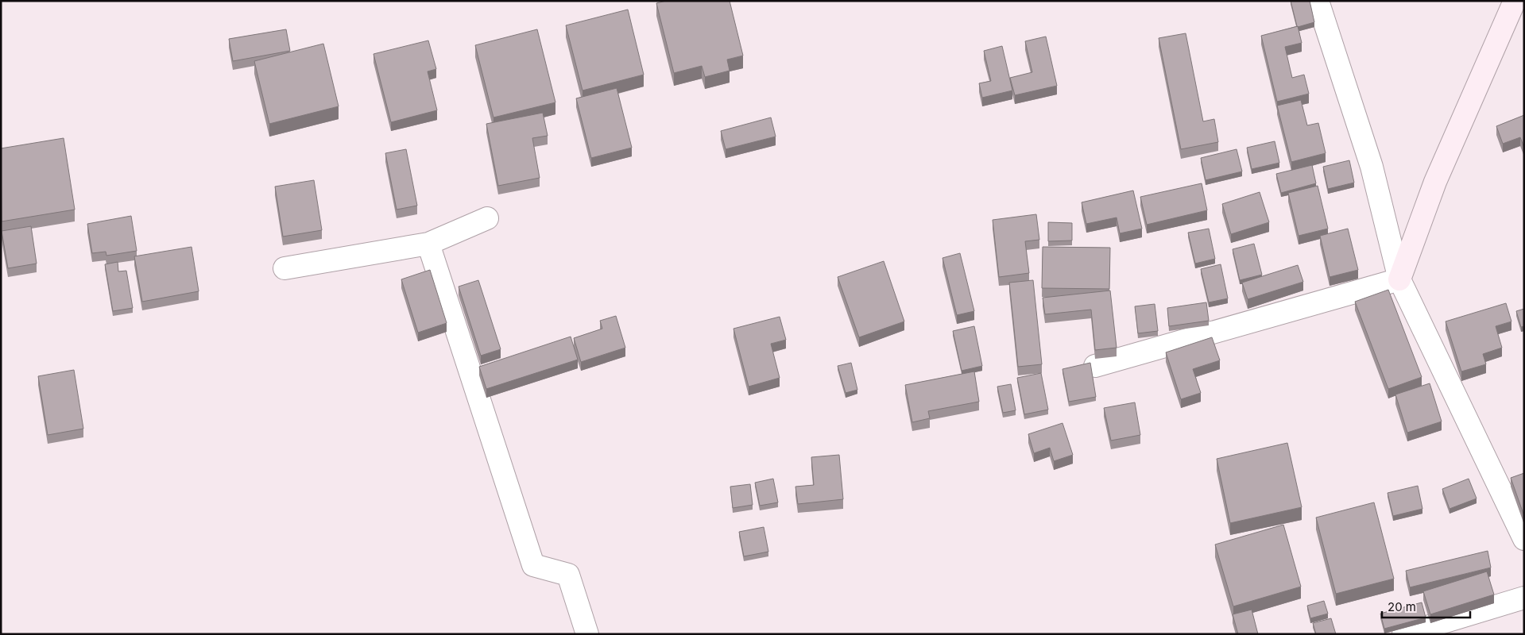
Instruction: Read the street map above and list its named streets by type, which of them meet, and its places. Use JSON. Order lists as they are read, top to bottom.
{
  "scale_bar": "20 m"
}
